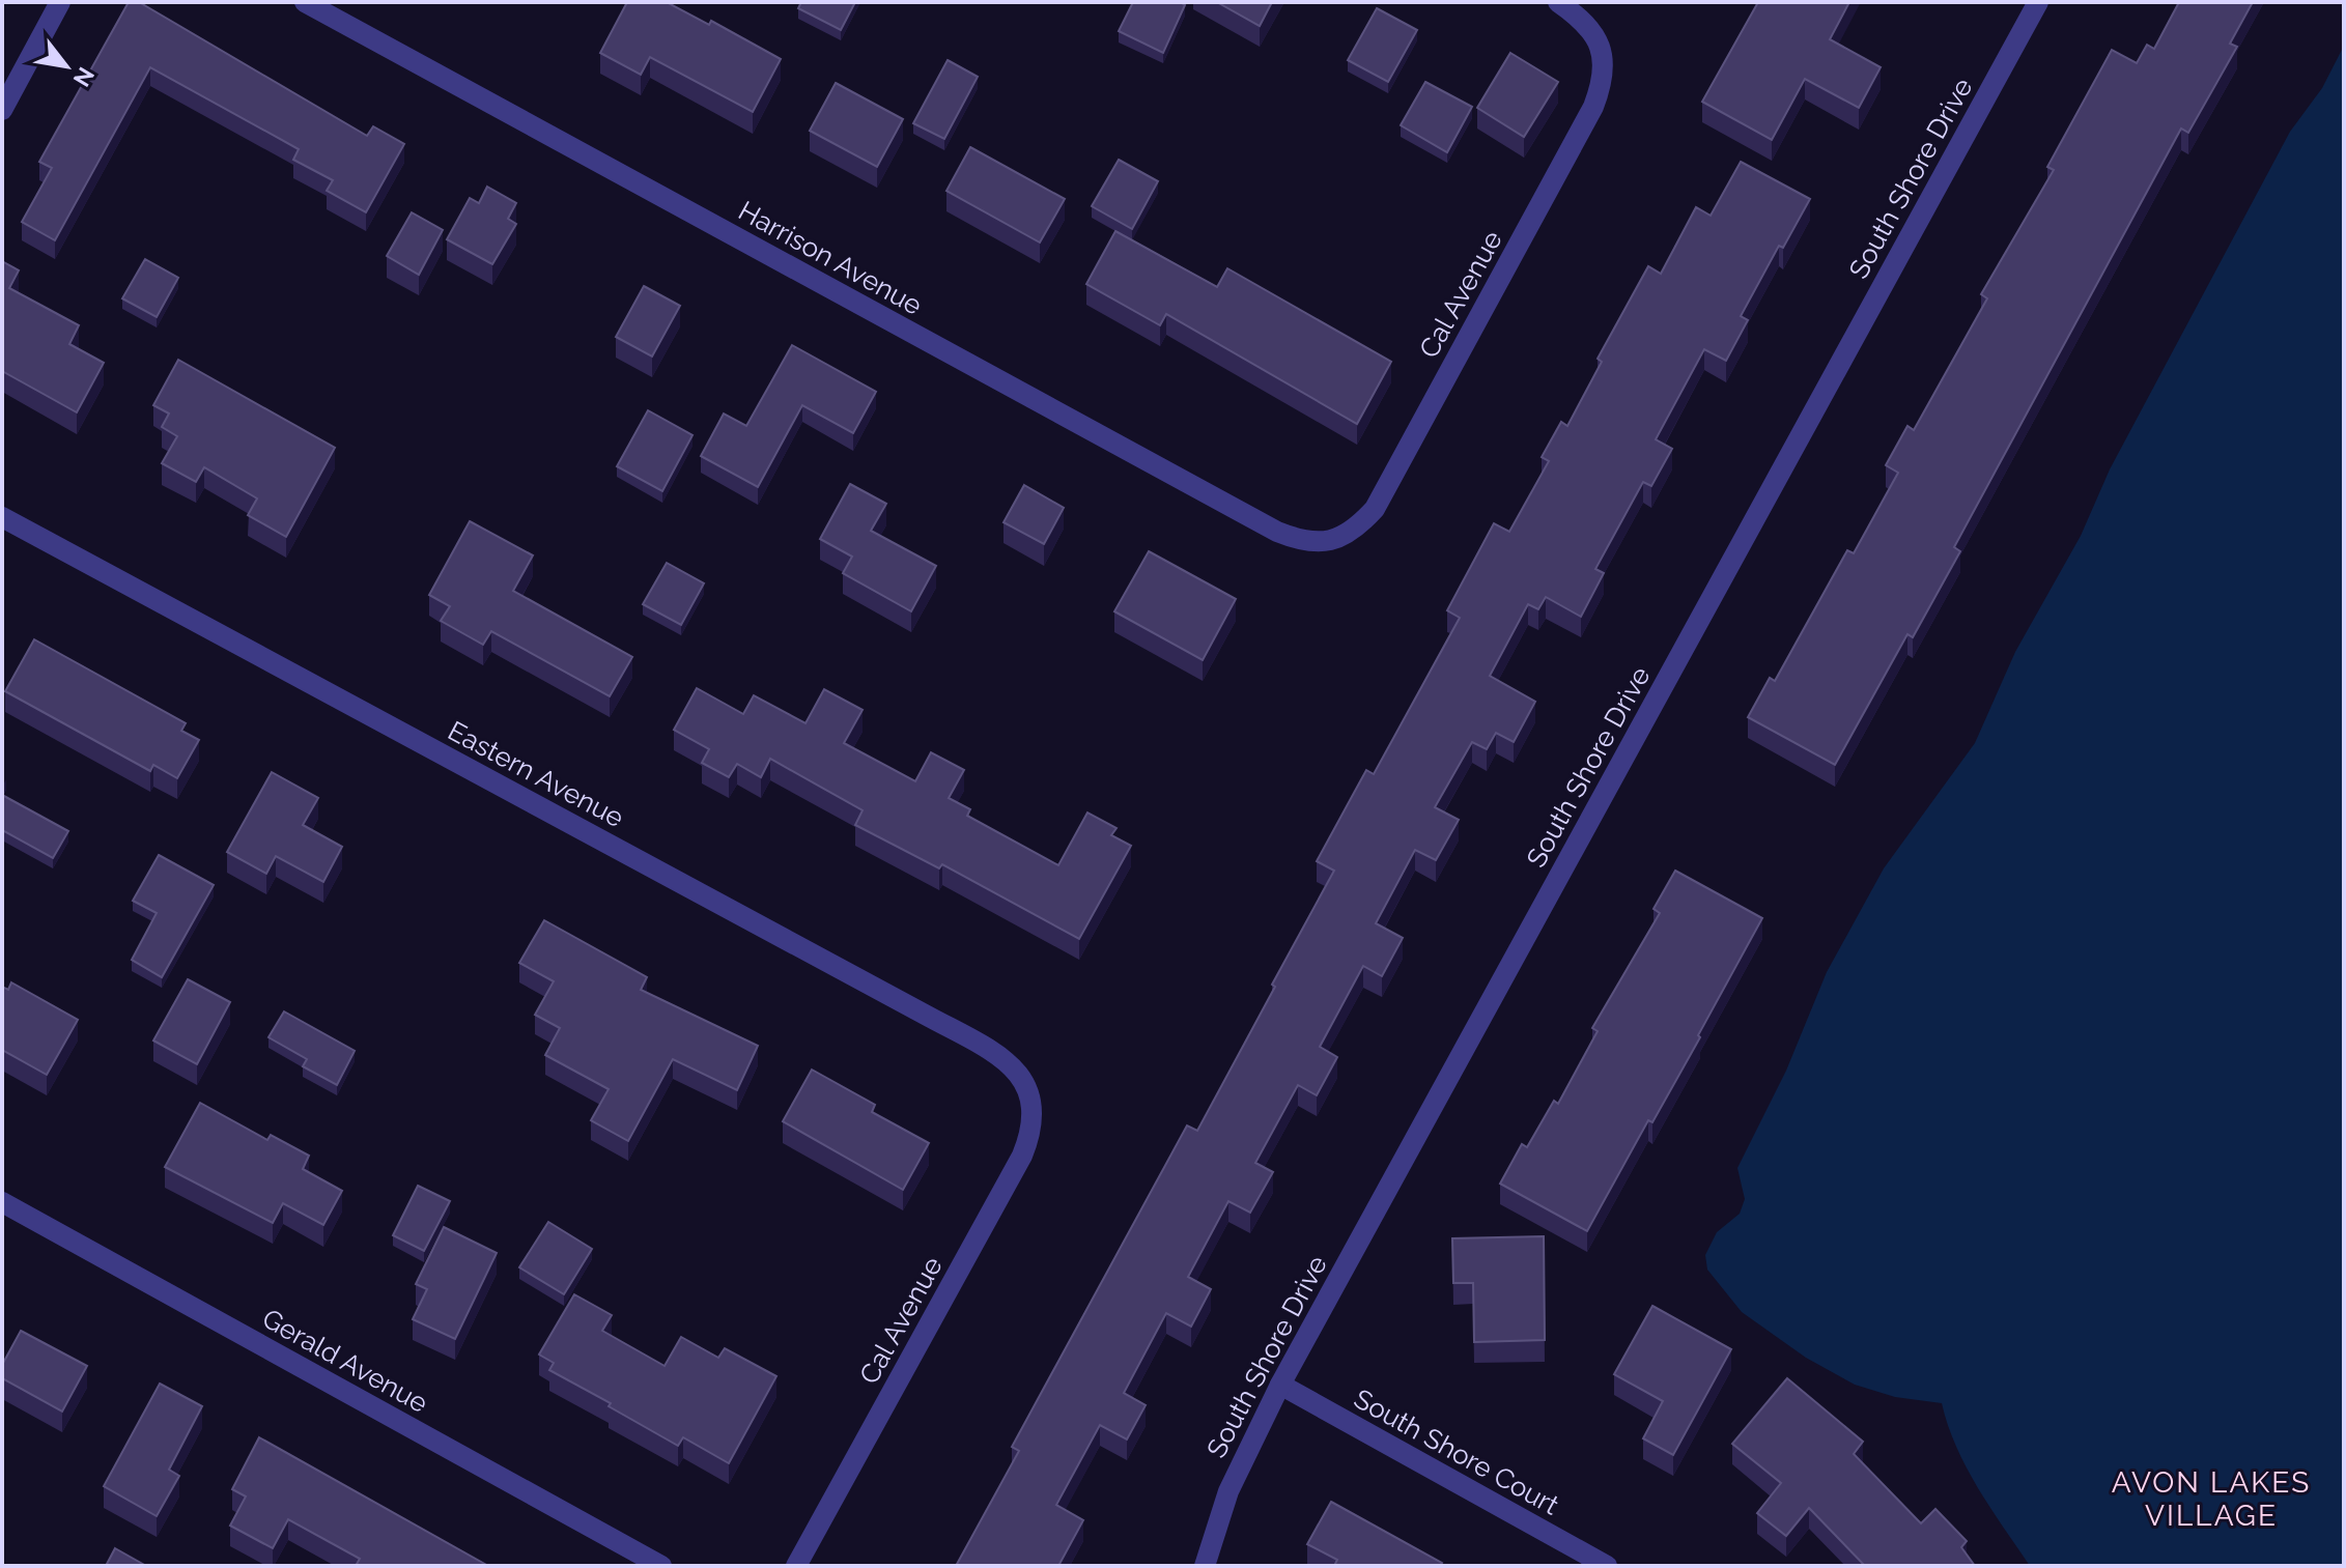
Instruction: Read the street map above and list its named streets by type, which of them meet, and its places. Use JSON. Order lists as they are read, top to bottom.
{
  "streets": {
    "street": [
      "South Shore Drive",
      "Harrison Avenue",
      "Cal Avenue",
      "Eastern Avenue",
      "Gerald Avenue",
      "South Shore Court"
    ]
  },
  "crossings": [
    ["South Shore Drive", "South Shore Court"],
    ["Harrison Avenue", "Cal Avenue"],
    ["Cal Avenue", "Eastern Avenue"]
  ],
  "districts": ["AVON LAKES VILLAGE"],
  "north": "bottom right"
}
